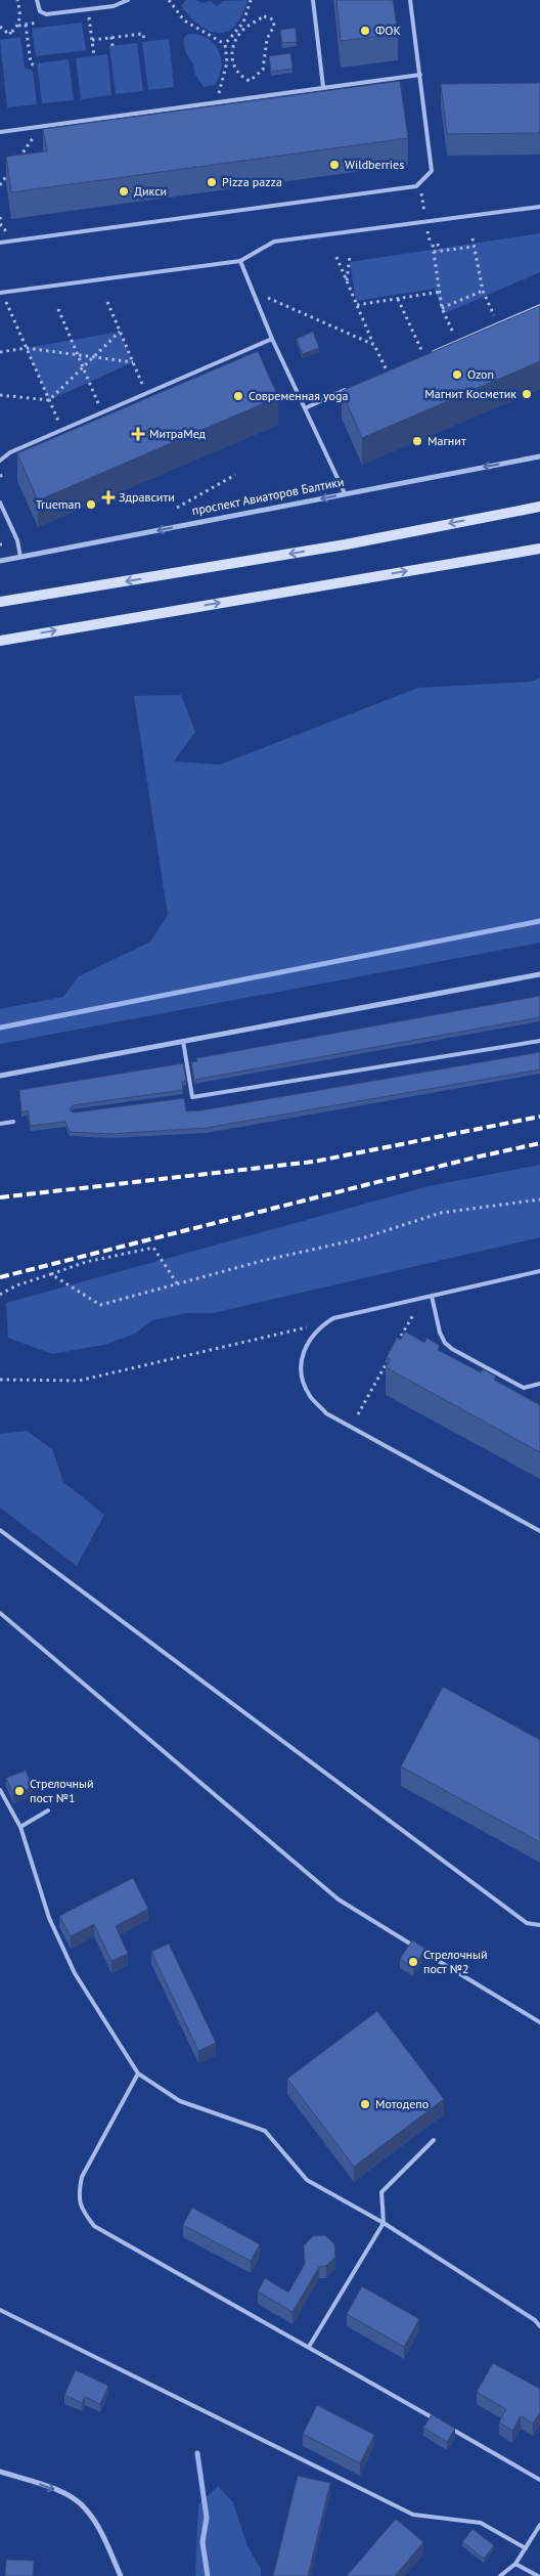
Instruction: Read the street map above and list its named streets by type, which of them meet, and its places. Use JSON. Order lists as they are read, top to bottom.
{
  "streets": {
    "street": ["проспект Авиаторов Балтики"]
  },
  "places": {
    "other": [
      "ФОК",
      "Wildberries",
      "Pizza pazza",
      "Дикси",
      "Ozon",
      "Магнит Косметик",
      "Современная yoga",
      "Магнит",
      "Trueman",
      "Стрелочный пост №1",
      "Стрелочный пост №2",
      "Мотодепо"
    ],
    "health": ["МитраМед", "Здравсити"]
  }
}
